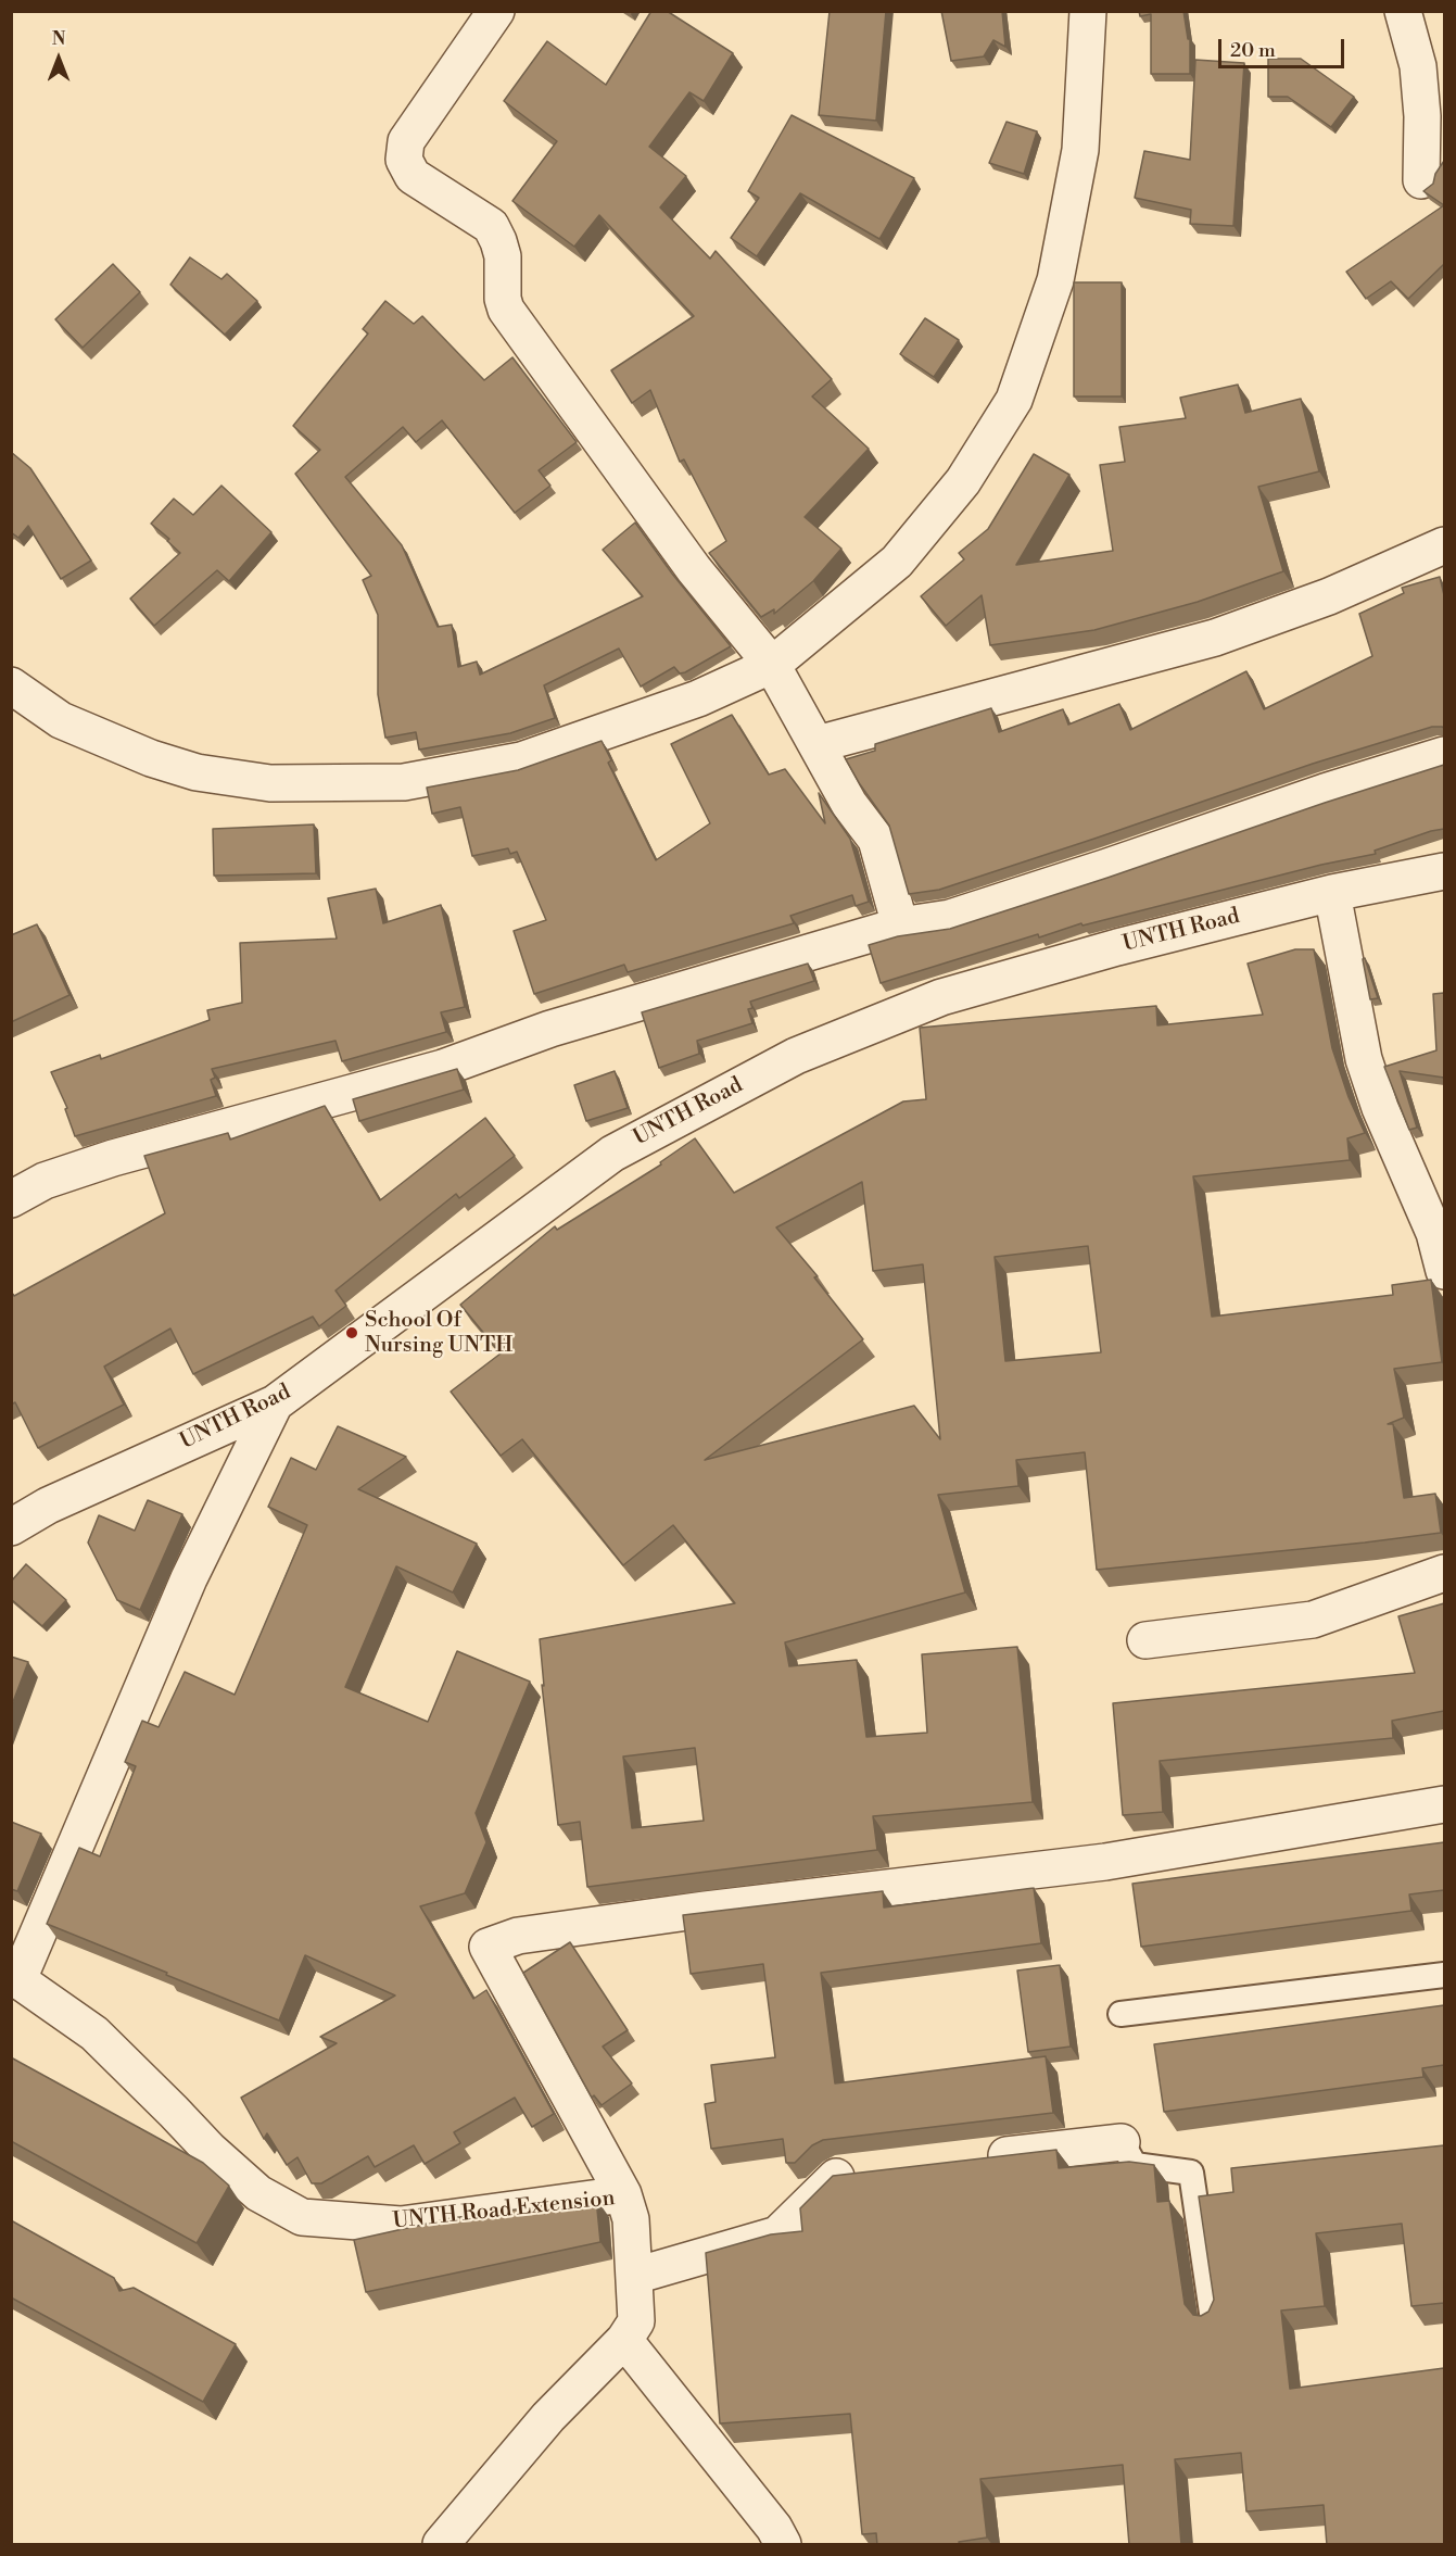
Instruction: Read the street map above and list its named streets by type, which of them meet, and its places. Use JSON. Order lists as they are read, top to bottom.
{
  "streets": {
    "street": ["UNTH Road", "UNTH Road Extension"]
  },
  "places": ["School Of Nursing UNTH"],
  "scale_bar": "20 m",
  "north": "top"
}
